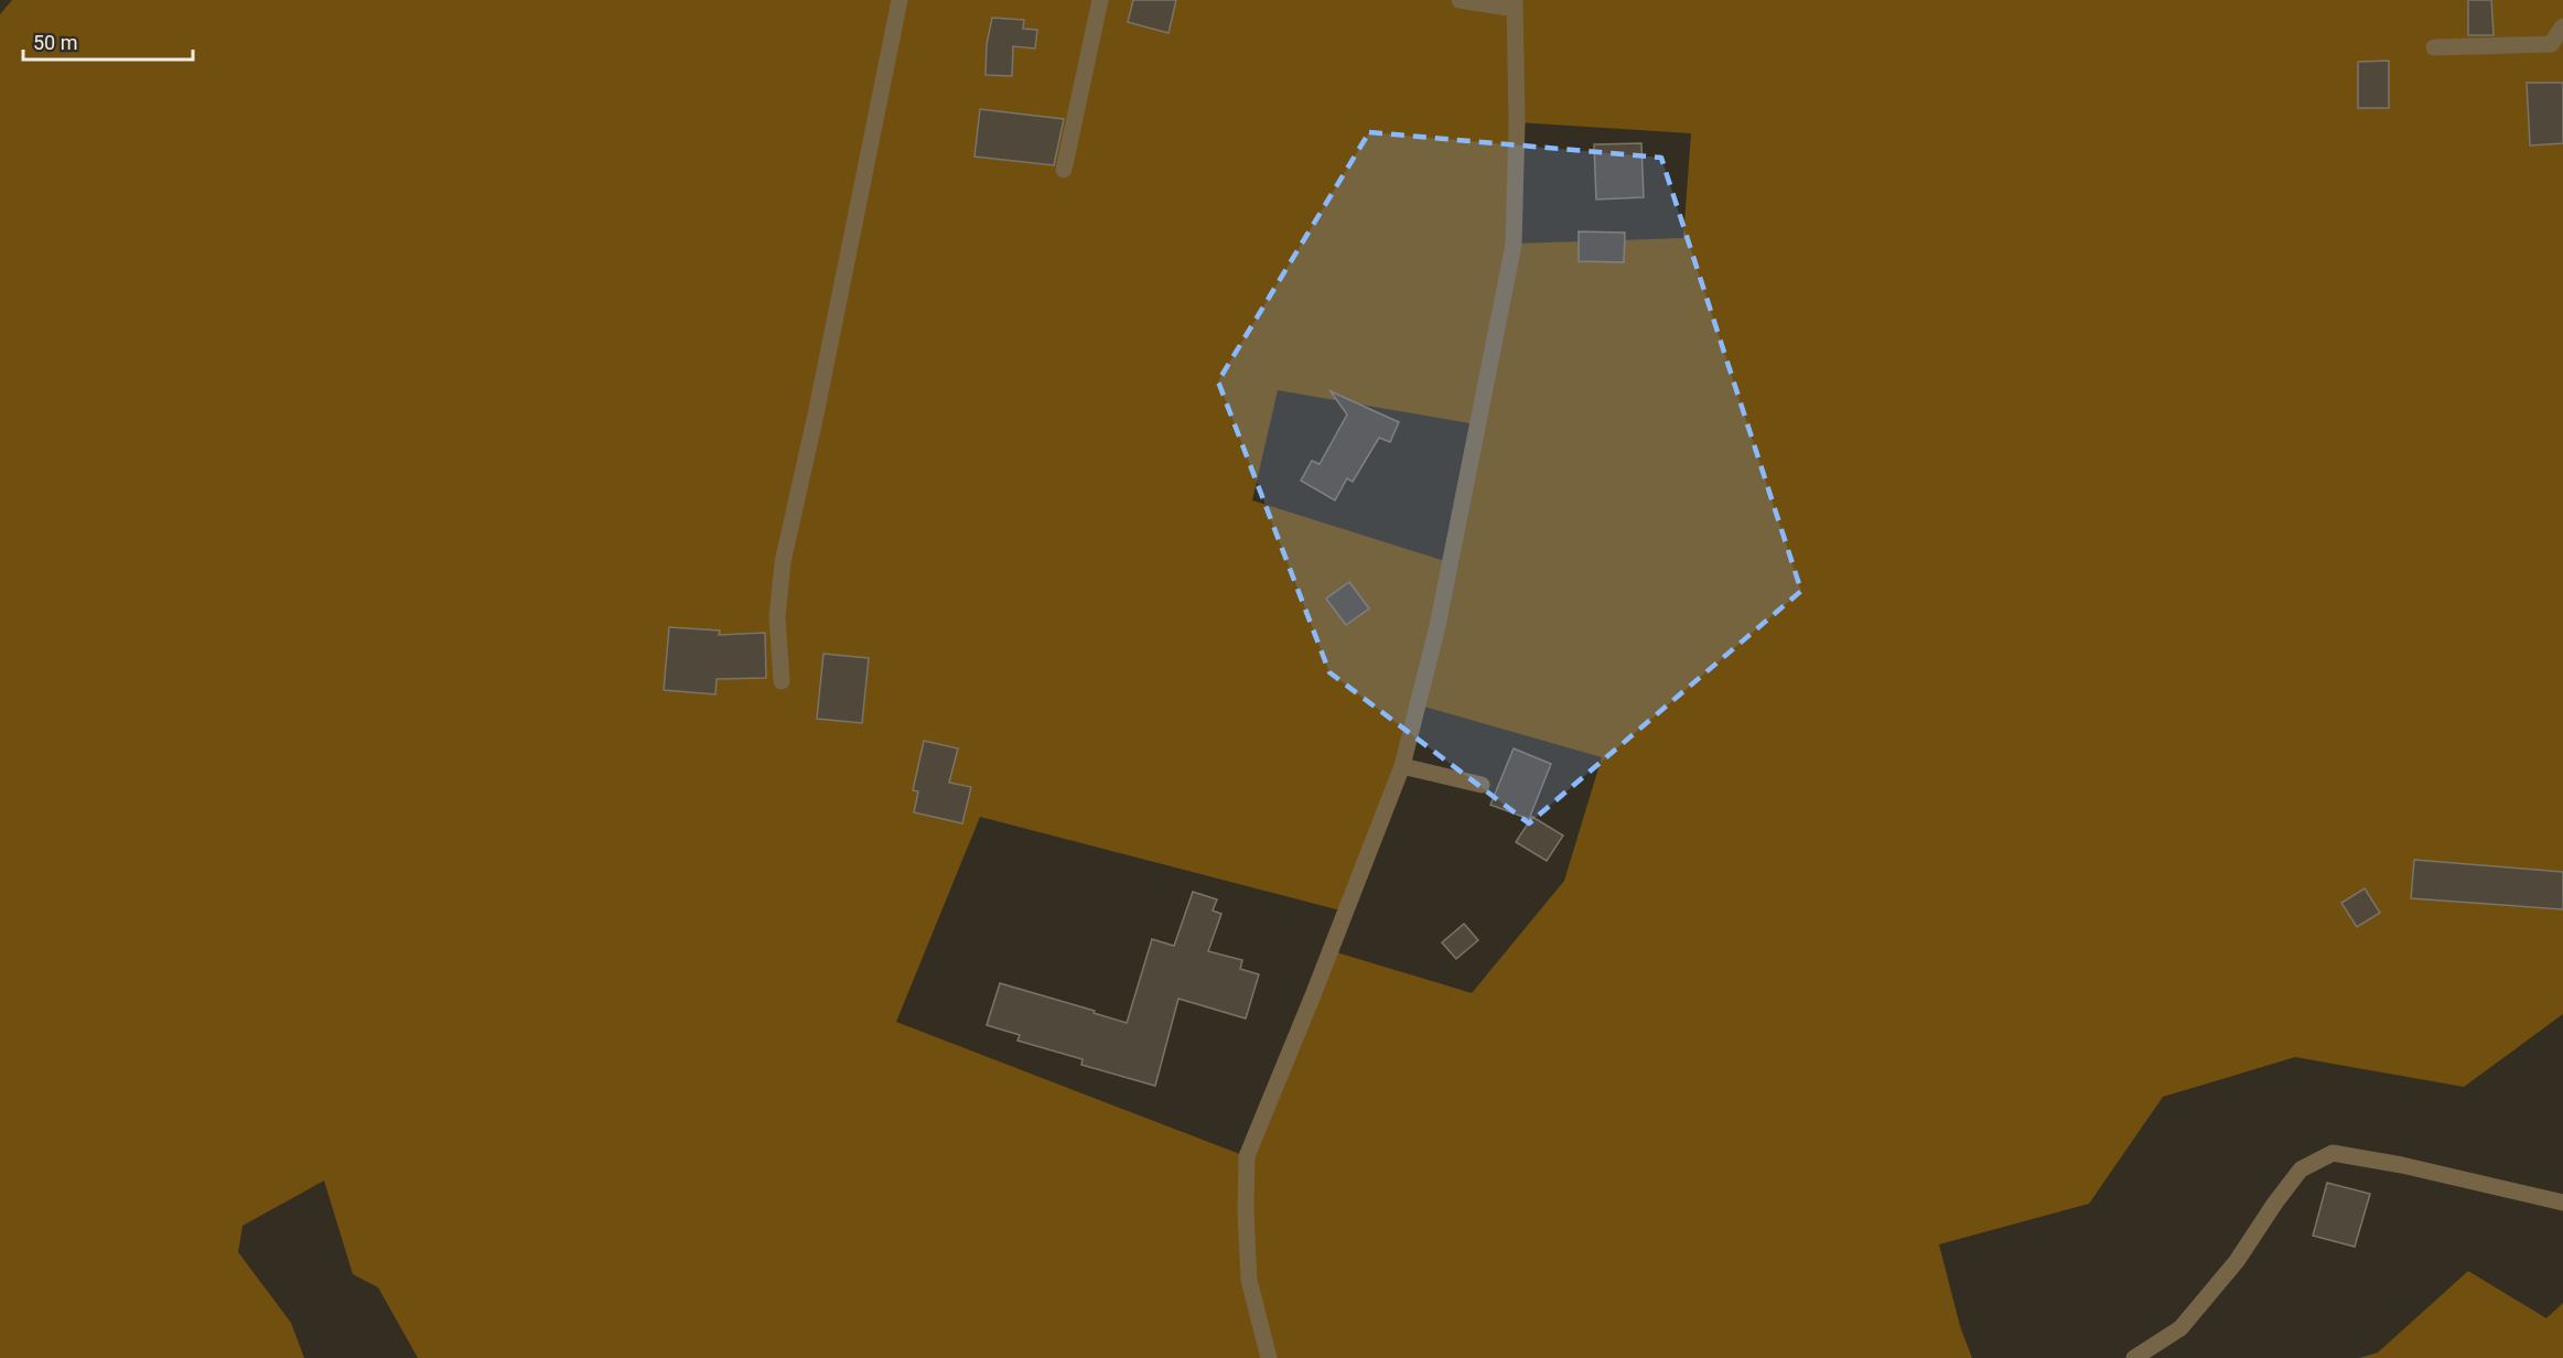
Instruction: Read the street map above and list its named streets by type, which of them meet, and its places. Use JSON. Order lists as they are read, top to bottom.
{
  "scale_bar": "50 m"
}
